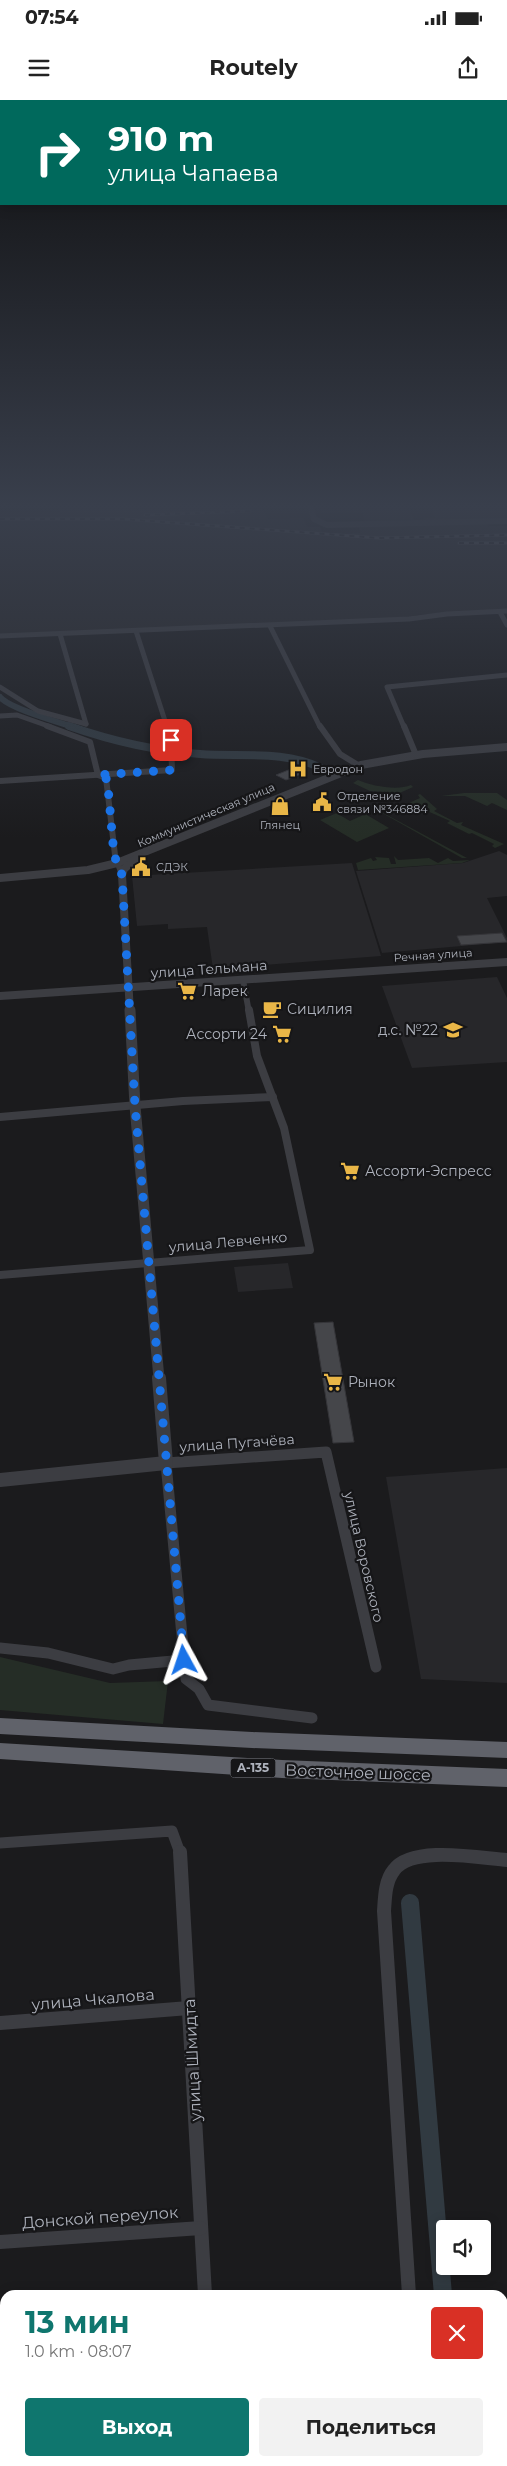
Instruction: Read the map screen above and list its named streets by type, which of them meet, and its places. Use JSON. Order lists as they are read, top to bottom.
{
  "streets": {
    "highway": ["А-135", "Восточное шоссе"],
    "street": [
      "Коммунистическая улица",
      "Речная улица",
      "улица Тельмана",
      "улица Левченко",
      "улица Пугачёва",
      "улица Воровского",
      "улица Чкалова",
      "улица Шмидта",
      "Донской переулок"
    ]
  },
  "crossings": [
    ["Речная улица", "улица Тельмана"],
    ["улица Пугачёва", "улица Воровского"],
    ["улица Чкалова", "улица Шмидта"],
    ["улица Шмидта", "Донской переулок"]
  ],
  "places": {
    "hospital": ["Евродон"],
    "public building": ["Отделение связи №346884", "СДЭК"],
    "shop": ["Глянец"],
    "supermarket": [
      "Ларек",
      "Ассорти 24",
      "Ассорти-Эспресс",
      "Рынок"
    ],
    "cafe": ["Сицилия"],
    "school or university": ["д.с. №22"]
  },
  "page": {
    "status": "07:54",
    "header": "Routely",
    "turn": ["910 m", "улица Чапаева"],
    "heading": ["13 мин", "1.0 km · 08:07"],
    "buttons": ["Выход", "Поделиться"]
  }
}
